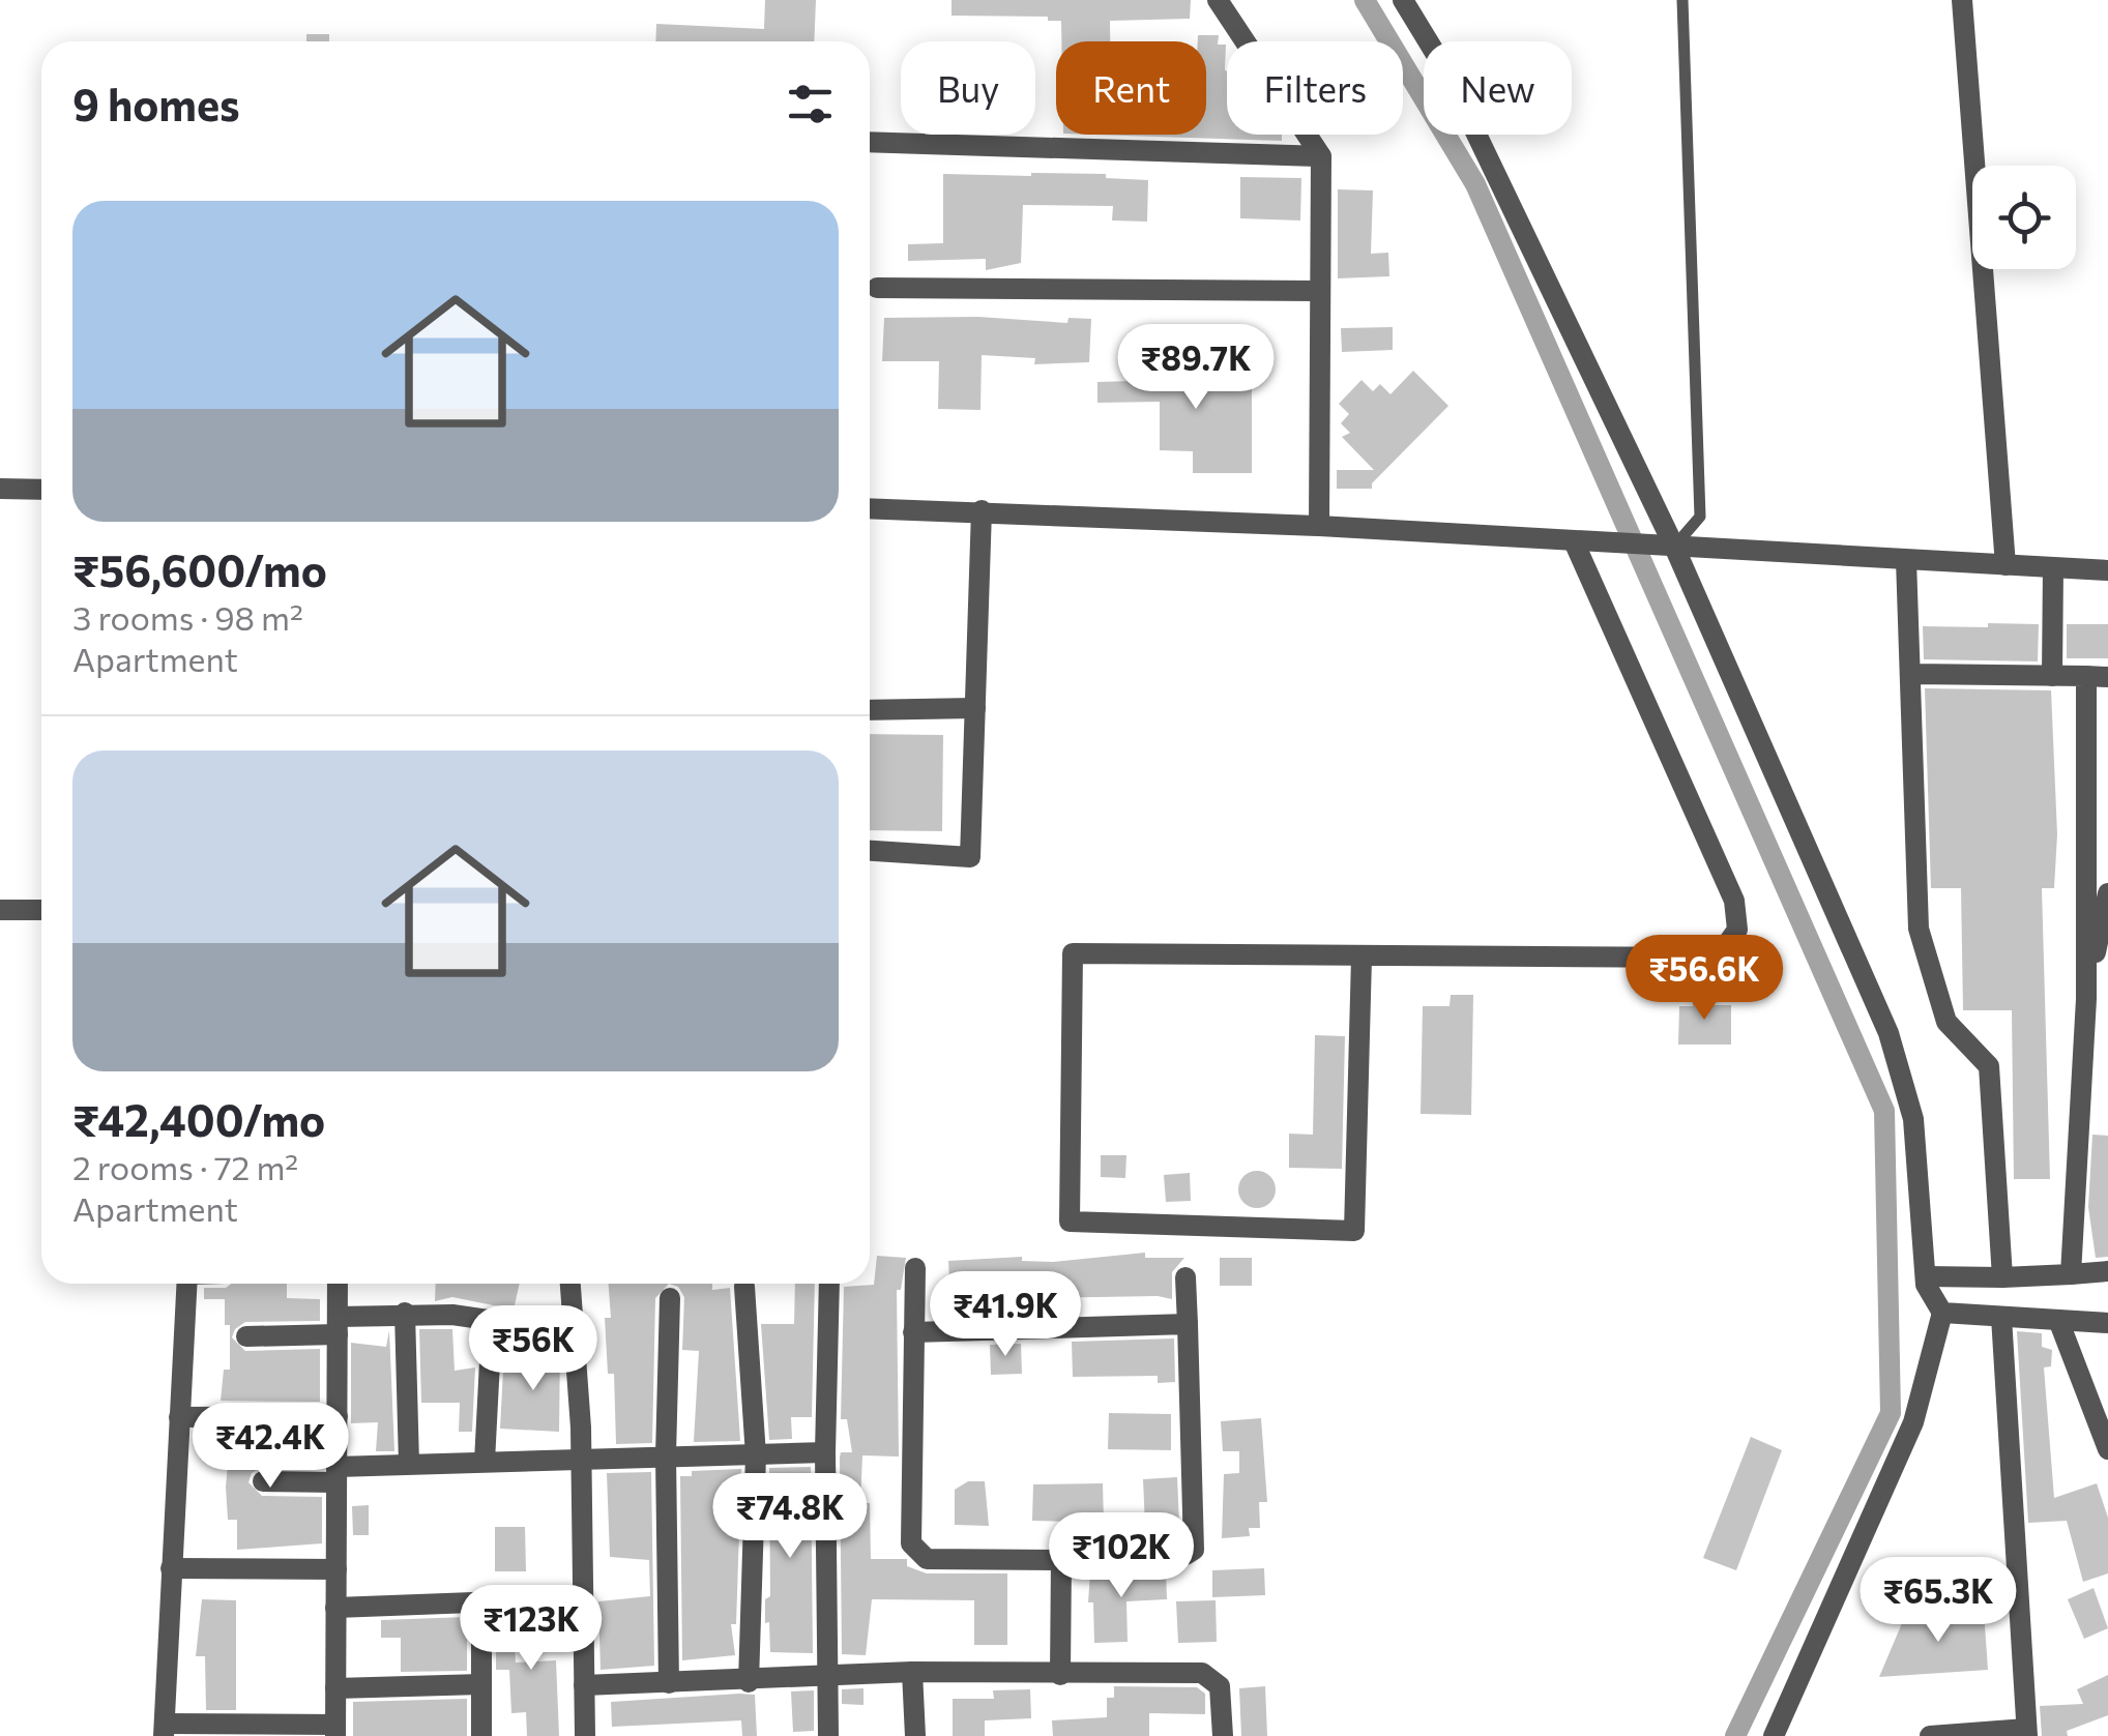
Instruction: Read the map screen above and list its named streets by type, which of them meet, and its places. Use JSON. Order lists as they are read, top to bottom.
{
  "page": {
    "chip": [
      "Buy",
      "Rent",
      "Filters",
      "New"
    ],
    "heading": "9 homes",
    "list": [
      {
        "name": "₹56,600/mo",
        "note": "3 rooms · 98 m² · Apartment"
      },
      {
        "name": "₹42,400/mo",
        "note": "2 rooms · 72 m² · Apartment"
      }
    ],
    "price": [
      "₹89.7K",
      "₹56.6K",
      "₹41.9K",
      "₹56K",
      "₹42.4K",
      "₹74.8K",
      "₹102K",
      "₹65.3K",
      "₹123K"
    ]
  }
}
